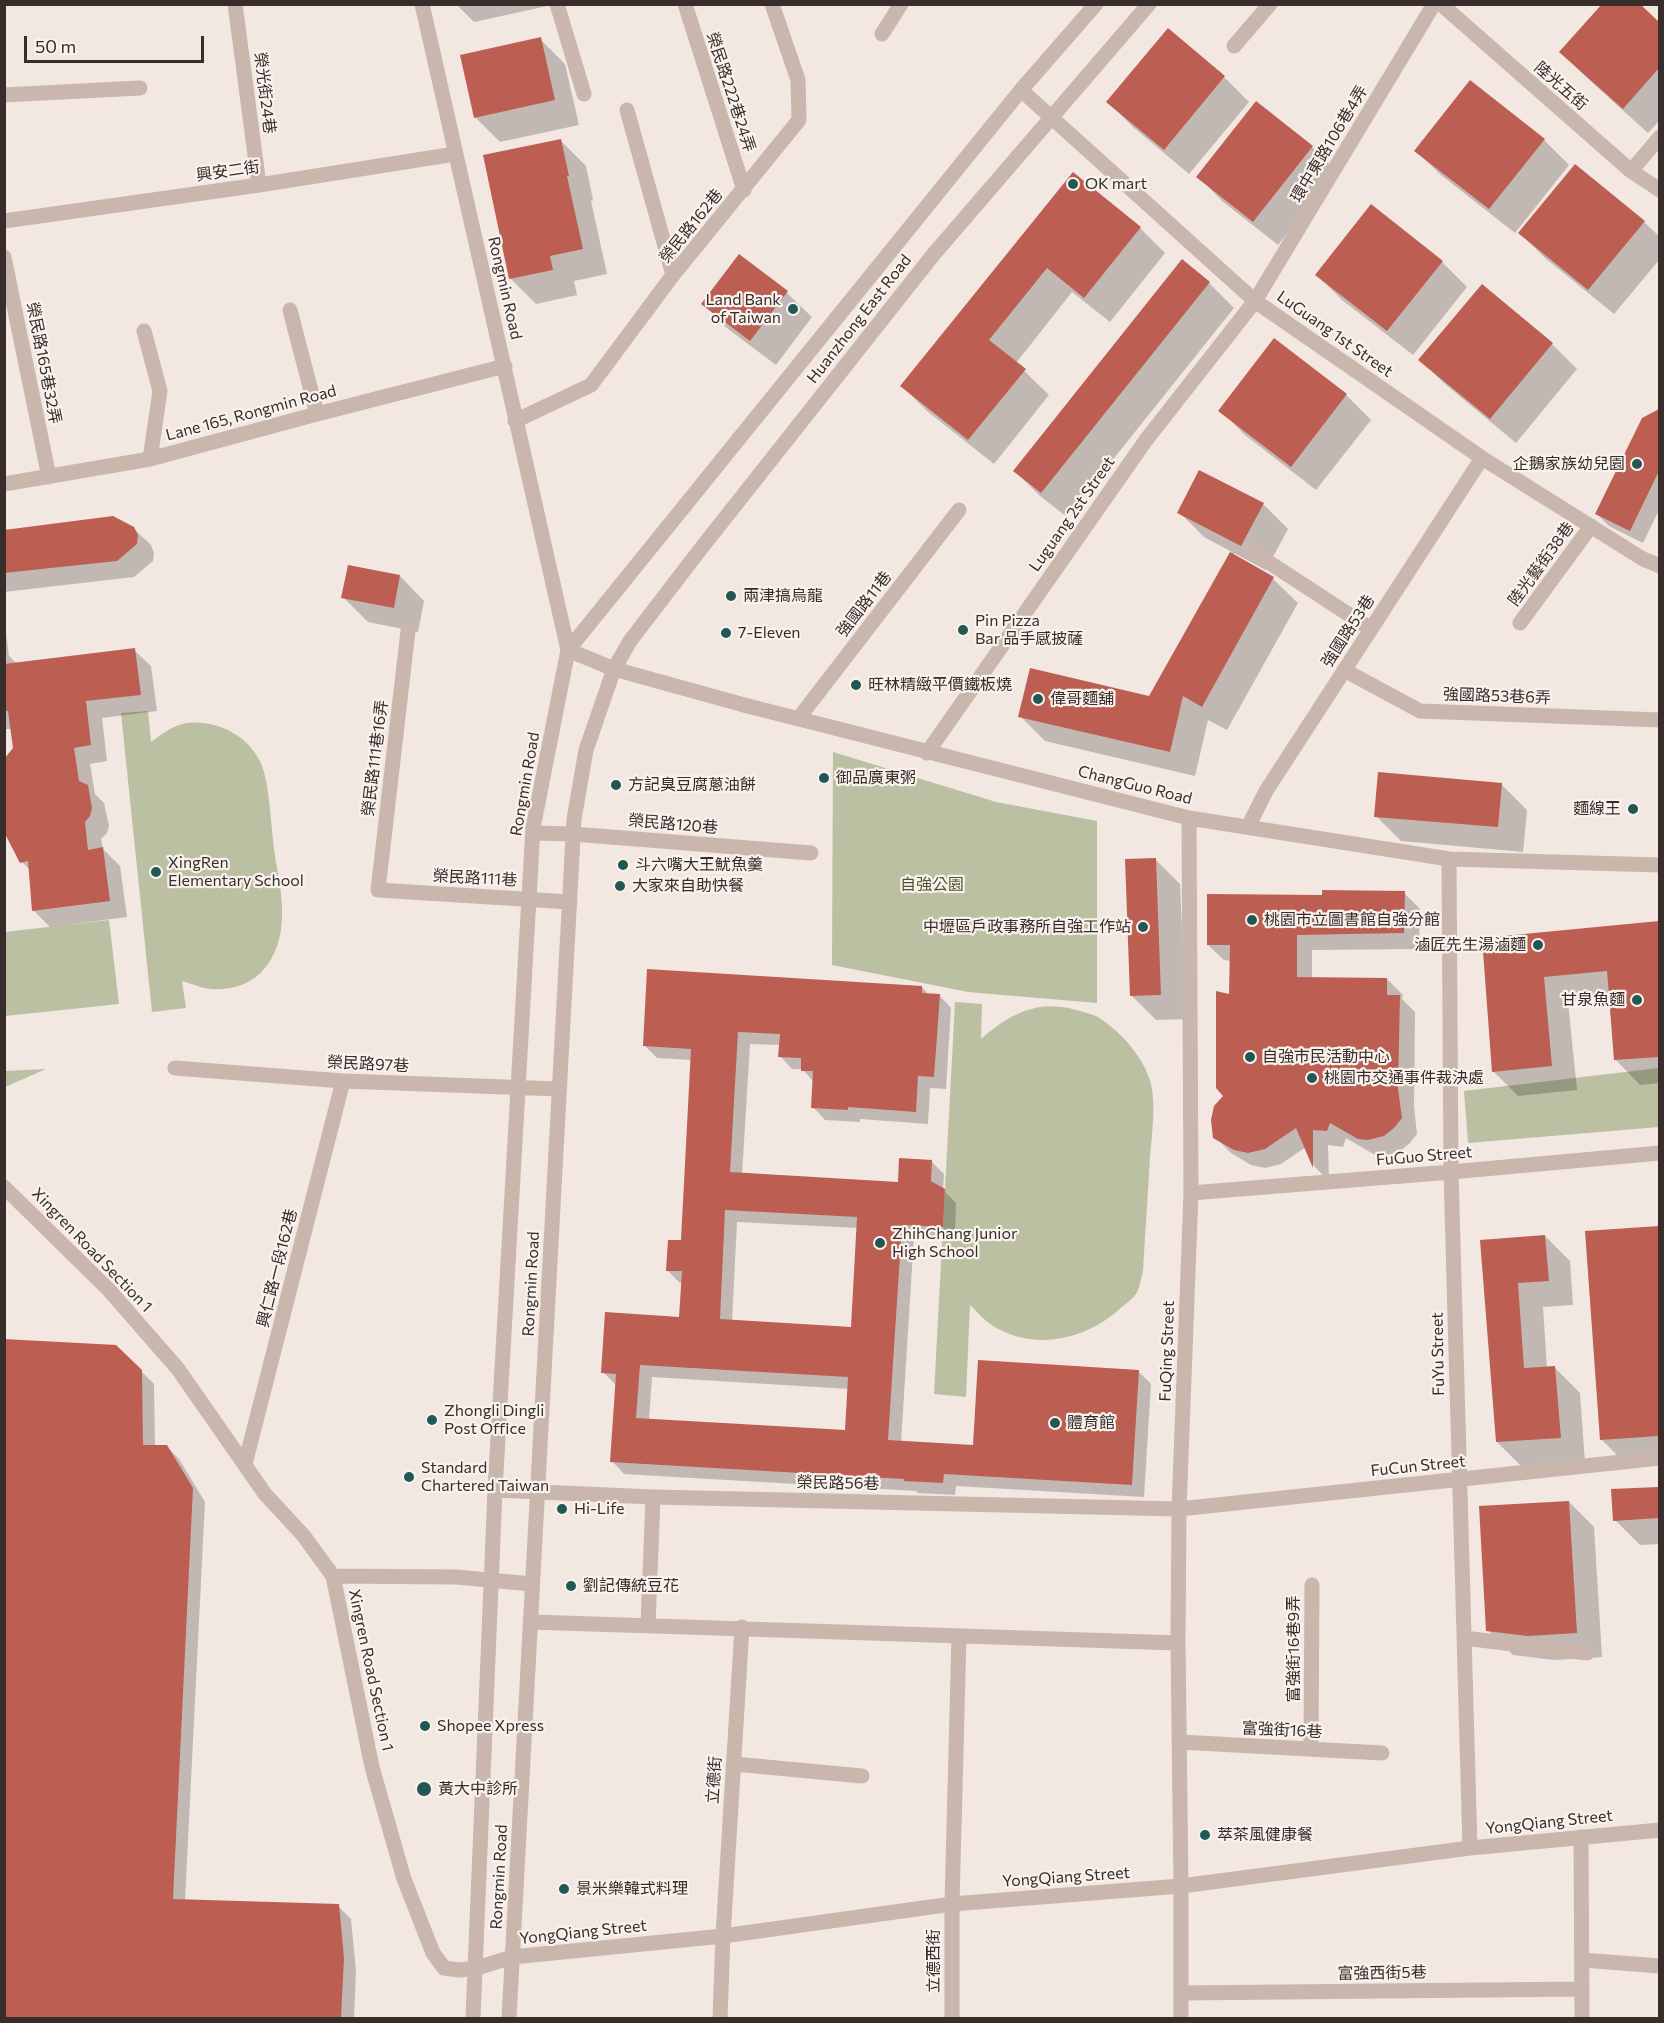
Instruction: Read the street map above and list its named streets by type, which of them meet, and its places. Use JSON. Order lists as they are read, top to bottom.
{
  "streets": {
    "street": [
      "陸光五街",
      "榮民路222巷24弄",
      "榮光街24巷",
      "環中東路106巷4弄",
      "興安二街",
      "榮民路162巷",
      "Rongmin Road",
      "Huanzhong East Road",
      "LuGuang 1st Street",
      "榮民路165巷32弄",
      "Lane 165, Rongmin Road",
      "Luguang 2st Street",
      "陸光藝街38巷",
      "強國路11巷",
      "強國路53巷",
      "強國路53巷6弄",
      "榮民路111巷16弄",
      "ChangGuo Road",
      "榮民路120巷",
      "榮民路111巷",
      "榮民路97巷",
      "FuGuo Street",
      "Xingren Road Section 1",
      "興仁路一段162巷",
      "FuQing Street",
      "FuYu Street",
      "FuCun Street",
      "榮民路56巷",
      "富強街16巷9弄",
      "富強街16巷",
      "立德街",
      "YongQiang Street",
      "立德西街",
      "富強西街5巷"
    ]
  },
  "crossings": [
    ["榮民路222巷24弄", "榮民路162巷"],
    ["榮光街24巷", "興安二街"],
    ["環中東路106巷4弄", "LuGuang 1st Street"],
    ["環中東路106巷4弄", "Luguang 2st Street"],
    ["興安二街", "Rongmin Road"],
    ["榮民路162巷", "Rongmin Road"],
    ["Rongmin Road", "Huanzhong East Road"],
    ["Rongmin Road", "Lane 165, Rongmin Road"],
    ["Rongmin Road", "ChangGuo Road"],
    ["Rongmin Road", "榮民路120巷"],
    ["Rongmin Road", "榮民路111巷"],
    ["Rongmin Road", "榮民路97巷"],
    ["Rongmin Road", "Xingren Road Section 1"],
    ["Rongmin Road", "榮民路56巷"],
    ["Rongmin Road", "YongQiang Street"],
    ["Huanzhong East Road", "LuGuang 1st Street"],
    ["Huanzhong East Road", "ChangGuo Road"],
    ["LuGuang 1st Street", "Luguang 2st Street"],
    ["LuGuang 1st Street", "陸光藝街38巷"],
    ["LuGuang 1st Street", "強國路53巷"],
    ["榮民路165巷32弄", "Lane 165, Rongmin Road"],
    ["Luguang 2st Street", "ChangGuo Road"],
    ["強國路11巷", "ChangGuo Road"],
    ["強國路53巷", "強國路53巷6弄"],
    ["強國路53巷", "ChangGuo Road"],
    ["榮民路111巷16弄", "榮民路111巷"],
    ["ChangGuo Road", "FuQing Street"],
    ["ChangGuo Road", "FuYu Street"],
    ["榮民路97巷", "興仁路一段162巷"],
    ["FuGuo Street", "FuQing Street"],
    ["FuGuo Street", "FuYu Street"],
    ["Xingren Road Section 1", "興仁路一段162巷"],
    ["Xingren Road Section 1", "YongQiang Street"],
    ["FuQing Street", "FuCun Street"],
    ["FuQing Street", "榮民路56巷"],
    ["FuQing Street", "富強街16巷"],
    ["FuQing Street", "YongQiang Street"],
    ["FuQing Street", "富強西街5巷"],
    ["FuYu Street", "FuCun Street"],
    ["FuYu Street", "YongQiang Street"],
    ["FuCun Street", "榮民路56巷"],
    ["富強街16巷9弄", "富強街16巷"],
    ["立德街", "YongQiang Street"],
    ["YongQiang Street", "立德西街"]
  ],
  "parks": ["自強公園"],
  "places": [
    "OK mart",
    "Land Bank of Taiwan",
    "企鵝家族幼兒園",
    "兩津搞烏龍",
    "Pin Pizza Bar 品手感披薩",
    "7-Eleven",
    "旺林精緻平價鐵板燒",
    "偉哥麵舖",
    "御品廣東粥",
    "方記臭豆腐蔥油餅",
    "麵線王",
    "斗六嘴大王魷魚羹",
    "XingRen Elementary School",
    "大家來自助快餐",
    "桃園市立圖書館自強分館",
    "中壢區戶政事務所自強工作站",
    "滷匠先生湯滷麵",
    "甘泉魚麵",
    "自強市民活動中心",
    "桃園市交通事件裁決處",
    "ZhihChang Junior High School",
    "Zhongli Dingli Post Office",
    "體育館",
    "Standard Chartered Taiwan",
    "Hi-Life",
    "劉記傳統豆花",
    "Shopee Xpress",
    "黃大中診所",
    "萃茶風健康餐",
    "景米樂韓式料理"
  ],
  "scale_bar": "50 m"
}
